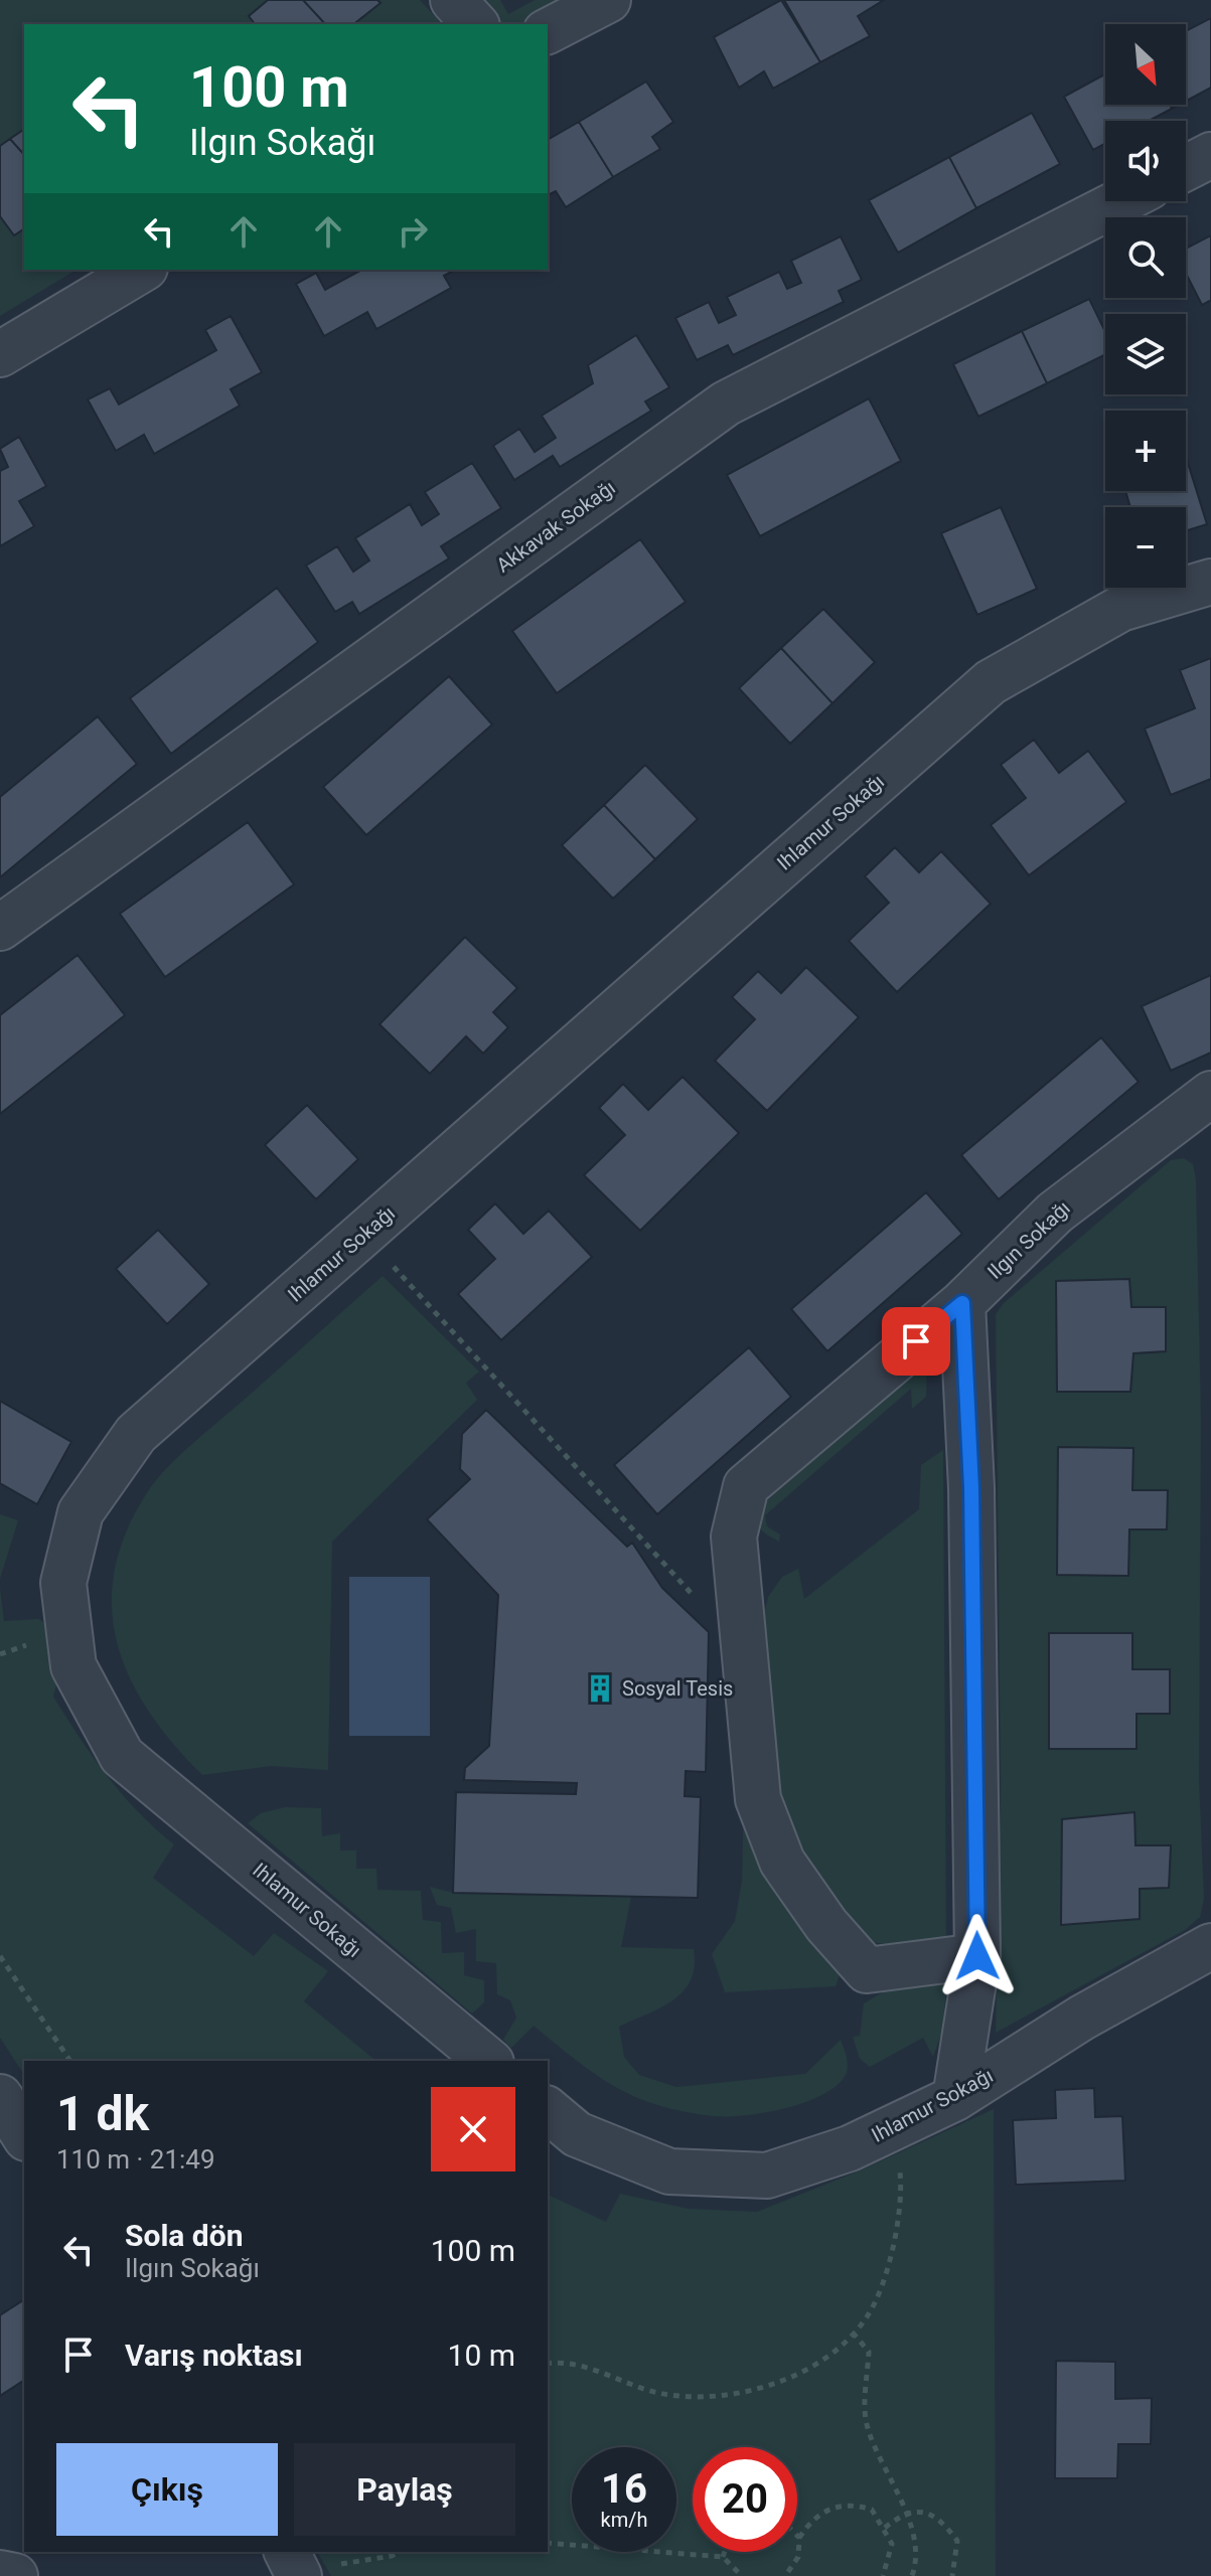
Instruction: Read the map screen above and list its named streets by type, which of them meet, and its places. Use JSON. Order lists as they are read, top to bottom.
{
  "streets": {
    "street": ["Akkavak Sokağı", "Ihlamur Sokağı", "Ilgın Sokağı"]
  },
  "places": {
    "building": ["Sosyal Tesis"]
  },
  "north": "bottom right",
  "page": {
    "map_buttons": ["+", "−"],
    "turn": ["100 m", "Ilgın Sokağı"],
    "heading": ["1 dk", "110 m · 21:49"],
    "list": [
      {
        "name": "Sola dön",
        "note": "Ilgın Sokağı",
        "value": "100 m"
      },
      {
        "name": "Varış noktası",
        "value": "10 m"
      }
    ],
    "buttons": ["Çıkış", "Paylaş"],
    "speed": "16 km/h",
    "limit": "20"
  }
}
